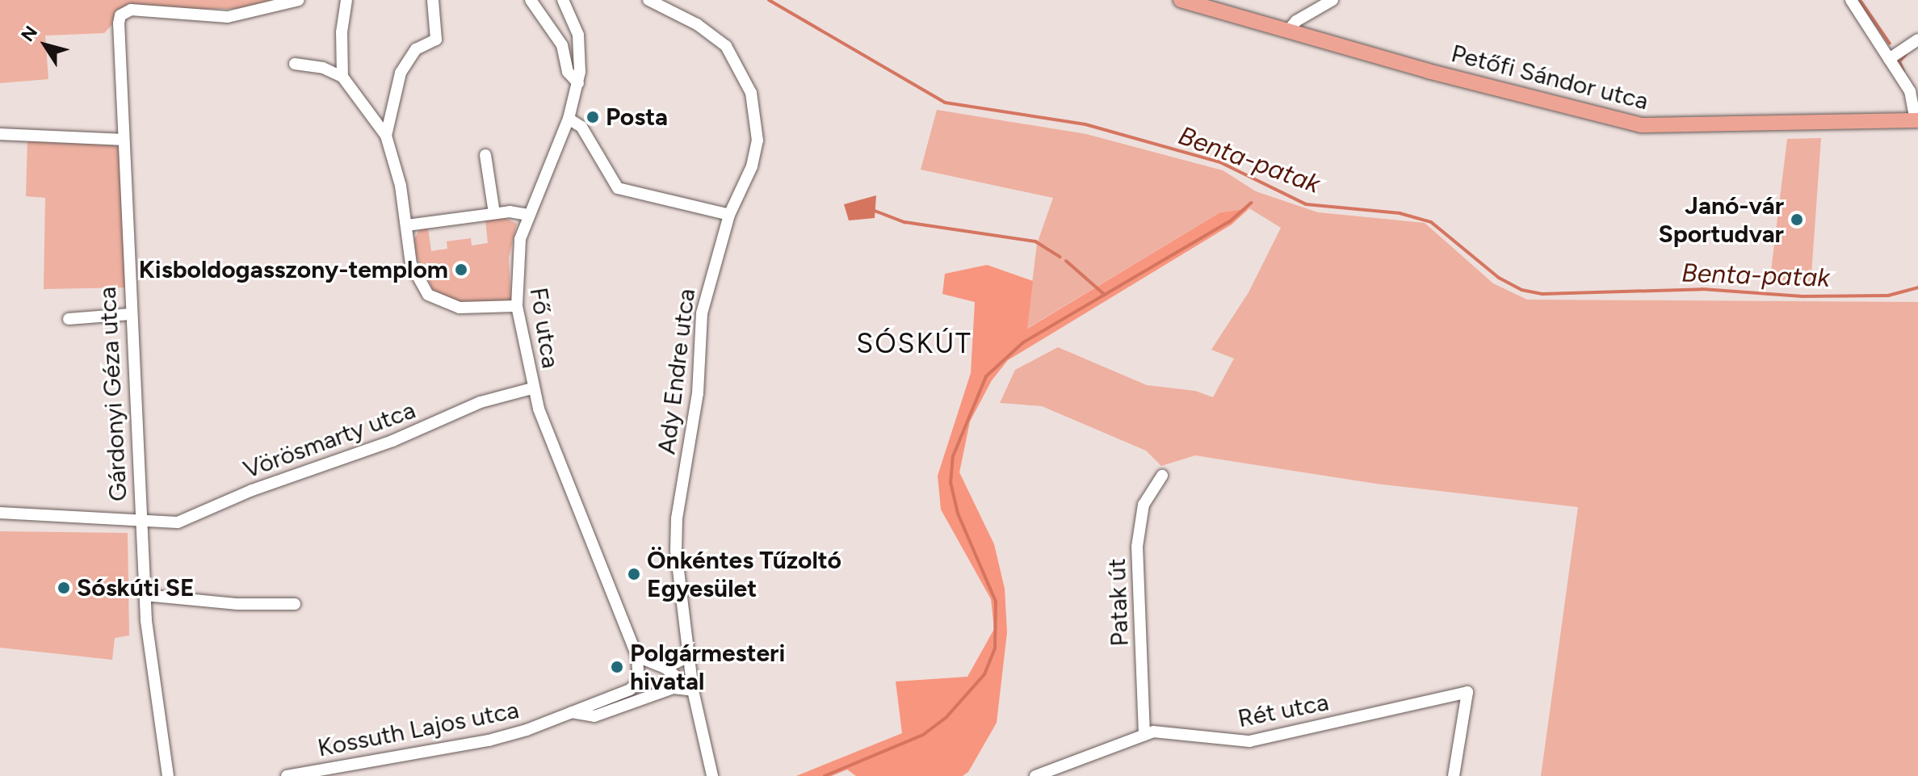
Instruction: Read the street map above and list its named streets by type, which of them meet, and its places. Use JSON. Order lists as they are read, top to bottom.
{
  "streets": {
    "main road": ["Petőfi Sándor utca"],
    "street": [
      "Fő utca",
      "Ady Endre utca",
      "Gárdonyi Géza utca",
      "Vörösmarty utca",
      "Patak út",
      "Rét utca",
      "Kossuth Lajos utca"
    ]
  },
  "crossings": [
    ["Fő utca", "Vörösmarty utca"],
    ["Fő utca", "Kossuth Lajos utca"],
    ["Gárdonyi Géza utca", "Vörösmarty utca"],
    ["Patak út", "Rét utca"]
  ],
  "districts": ["SÓSKÚT"],
  "water": ["Benta-patak"],
  "places": [
    "Posta",
    "Janó-vár Sportudvar",
    "Kisboldogasszony-templom",
    "Önkéntes Tűzoltó Egyesület",
    "Sóskúti SE",
    "Polgármesteri hivatal"
  ],
  "north": "top left"
}
